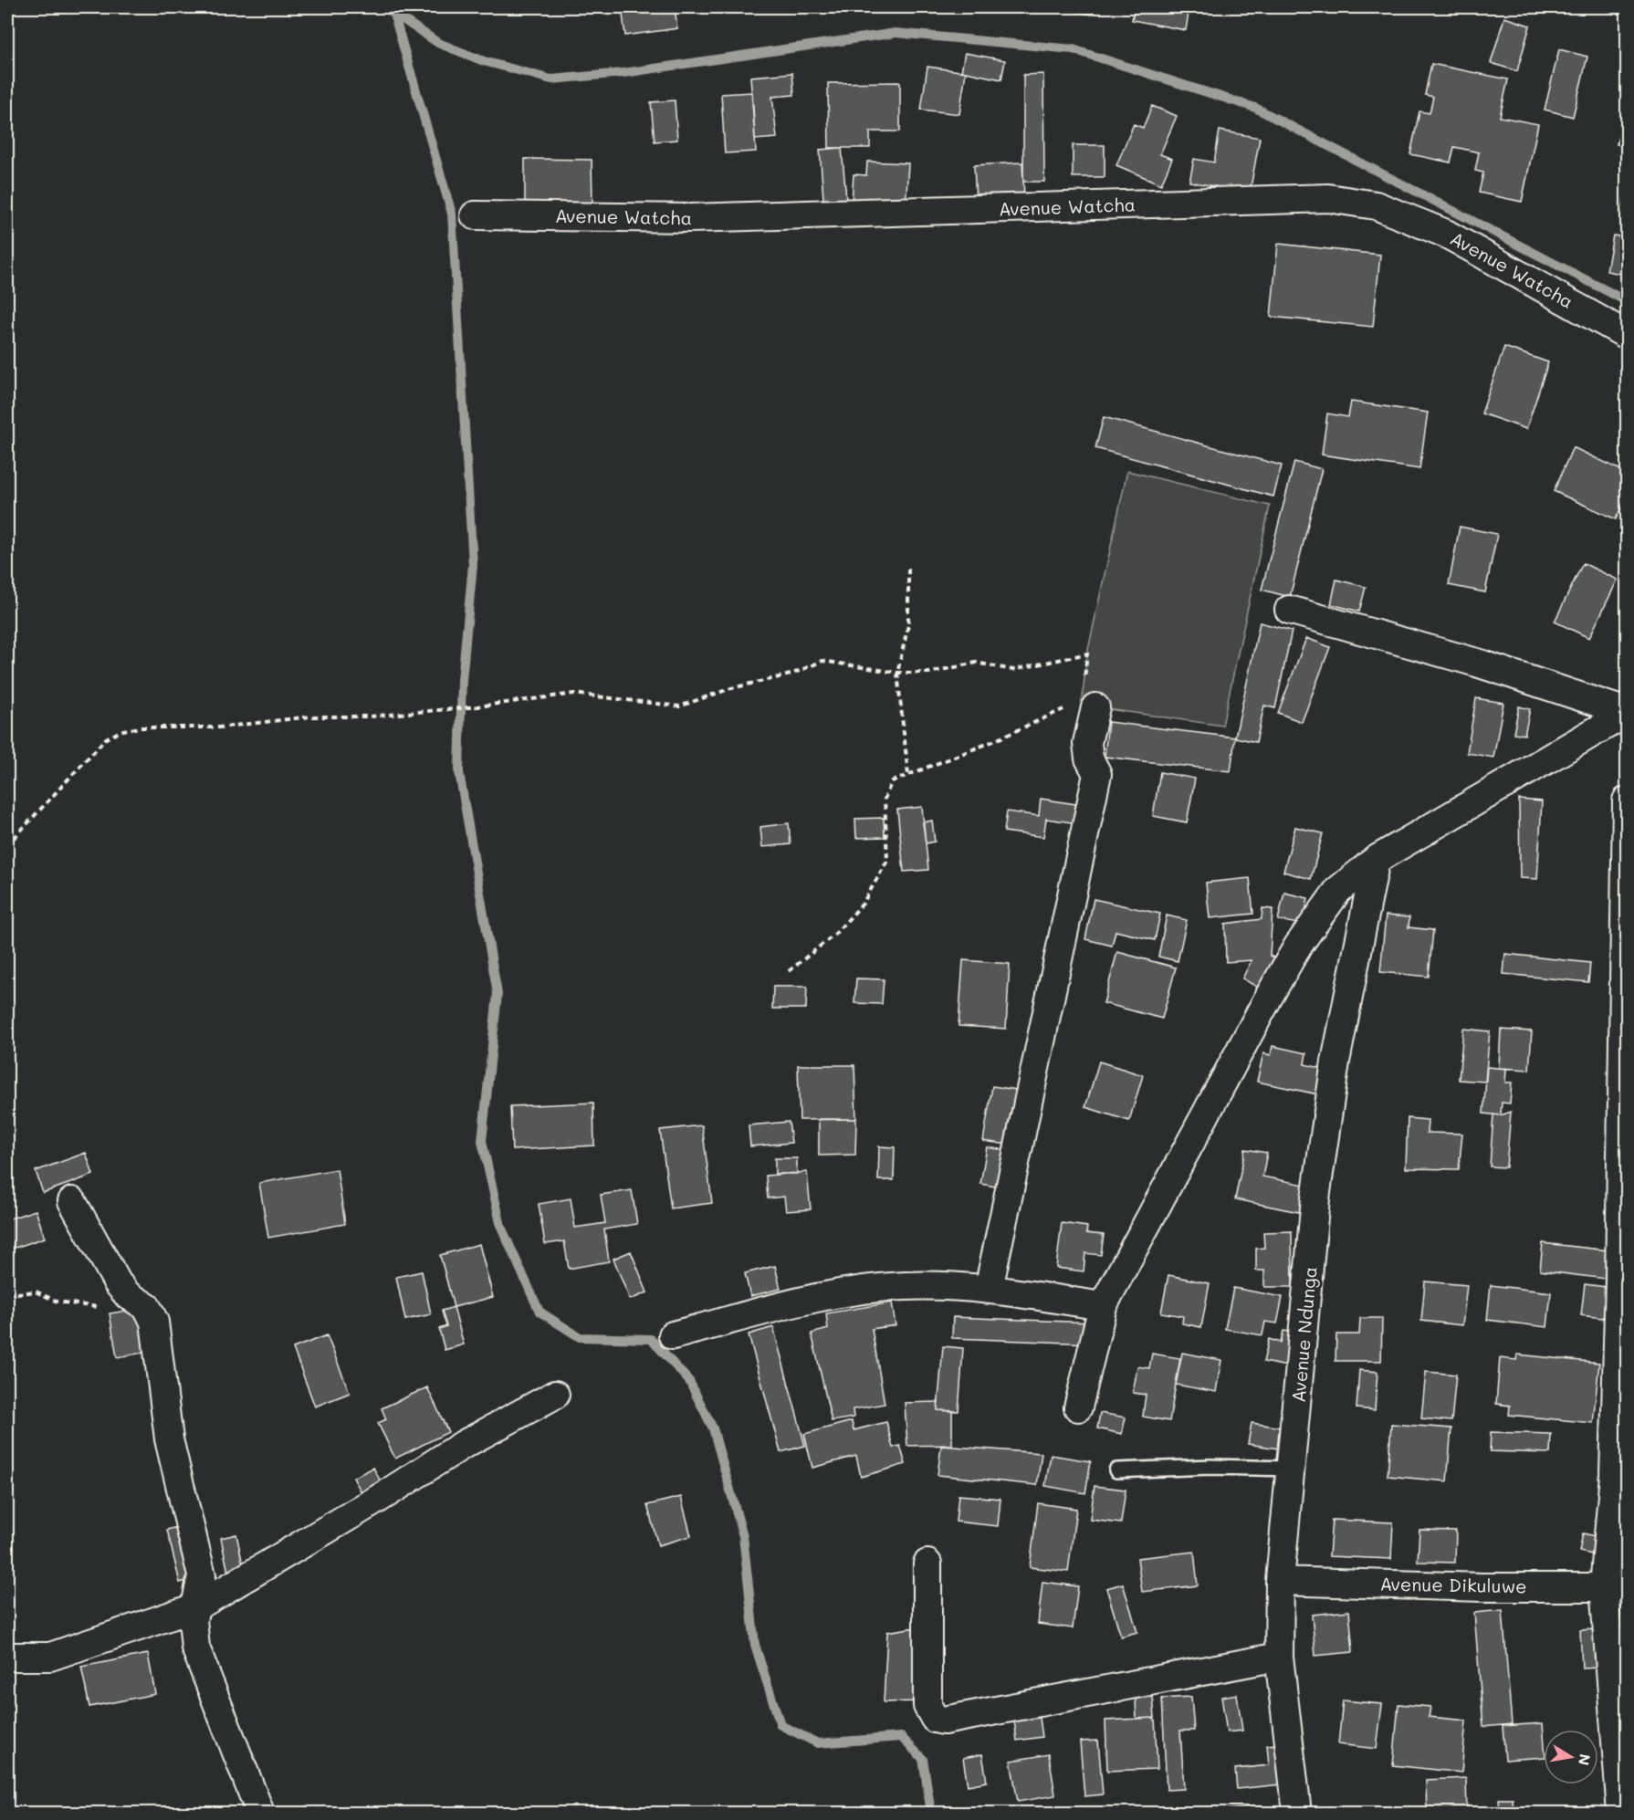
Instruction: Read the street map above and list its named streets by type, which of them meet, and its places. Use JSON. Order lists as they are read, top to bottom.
{
  "streets": {
    "street": ["Avenue Watcha", "Avenue Ndunga", "Avenue Dikuluwe"]
  },
  "crossings": [
    ["Avenue Ndunga", "Avenue Dikuluwe"]
  ],
  "north": "right"
}
